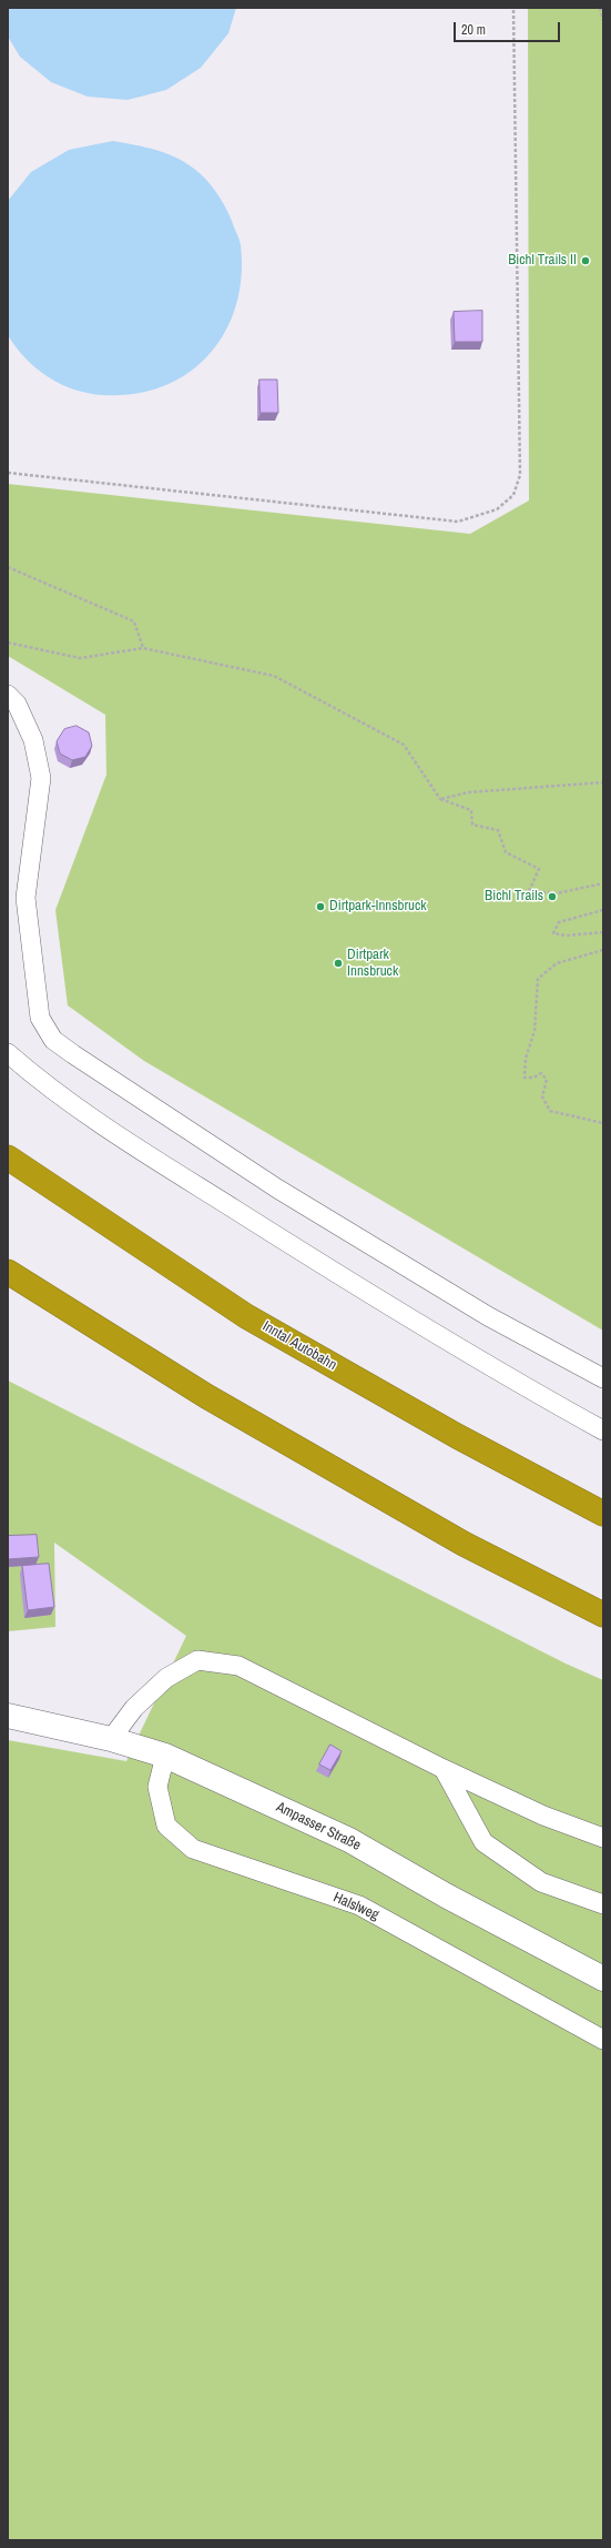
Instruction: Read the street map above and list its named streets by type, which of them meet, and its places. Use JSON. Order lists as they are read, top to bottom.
{
  "streets": {
    "highway": ["Inntal Autobahn"],
    "main road": ["Ampasser Straße"],
    "lane": ["Halslweg"]
  },
  "crossings": [
    ["Ampasser Straße", "Halslweg"]
  ],
  "places": [
    "Bichl Trails II",
    "Bichl Trails",
    "Dirtpark-Innsbruck",
    "Dirtpark Innsbruck"
  ],
  "scale_bar": "20 m"
}
